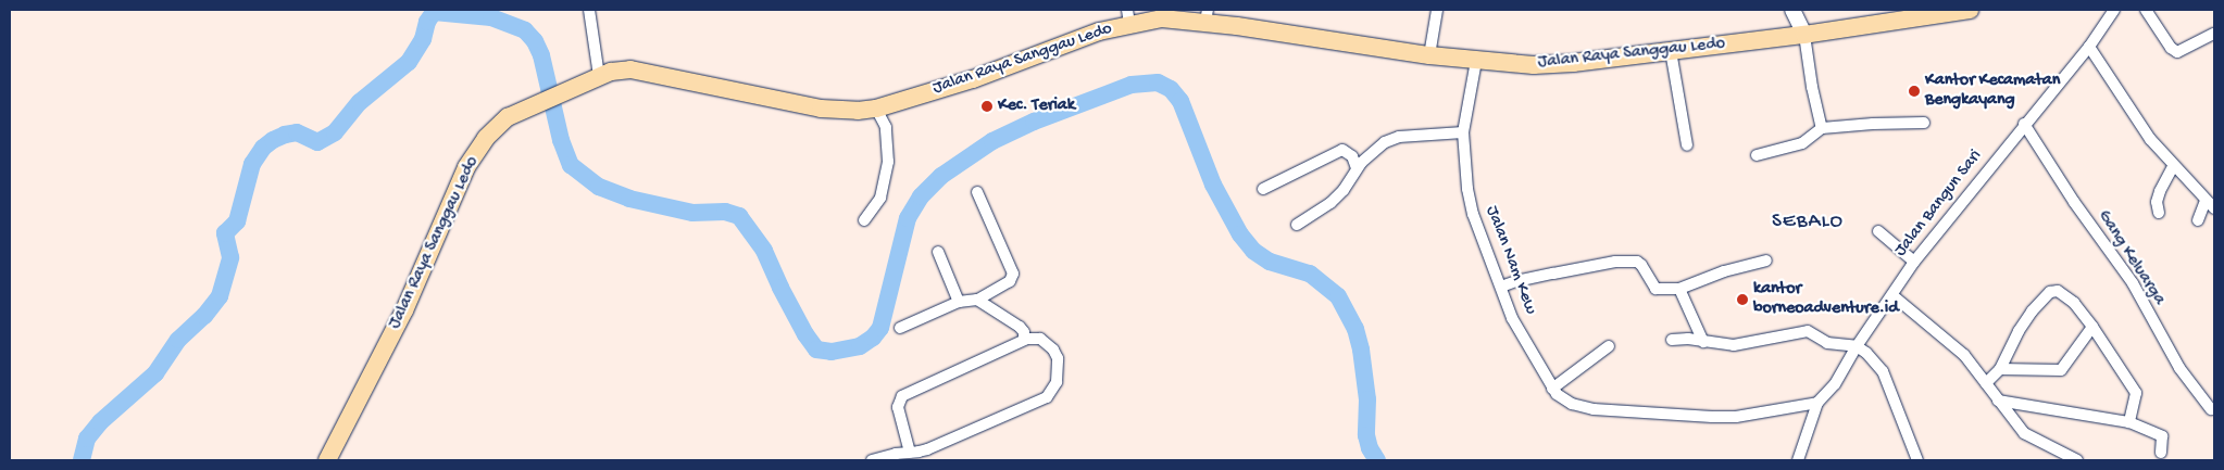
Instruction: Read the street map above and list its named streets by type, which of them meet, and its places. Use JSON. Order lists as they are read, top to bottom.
{
  "streets": {
    "highway": ["Jalan Raya Sanggau Ledo"],
    "street": ["Jalan Bangun Sari", "Gang Keluarga", "Jalan Nam Kew"]
  },
  "crossings": [
    ["Jalan Raya Sanggau Ledo", "Jalan Nam Kew"],
    ["Jalan Bangun Sari", "Gang Keluarga"],
    ["Jalan Bangun Sari", "Jalan Nam Kew"]
  ],
  "districts": ["SEBALO"],
  "places": ["Kantor Kecamatan Bengkayang", "Kec. Teriak", "kantor borneoadventure.id"]
}
